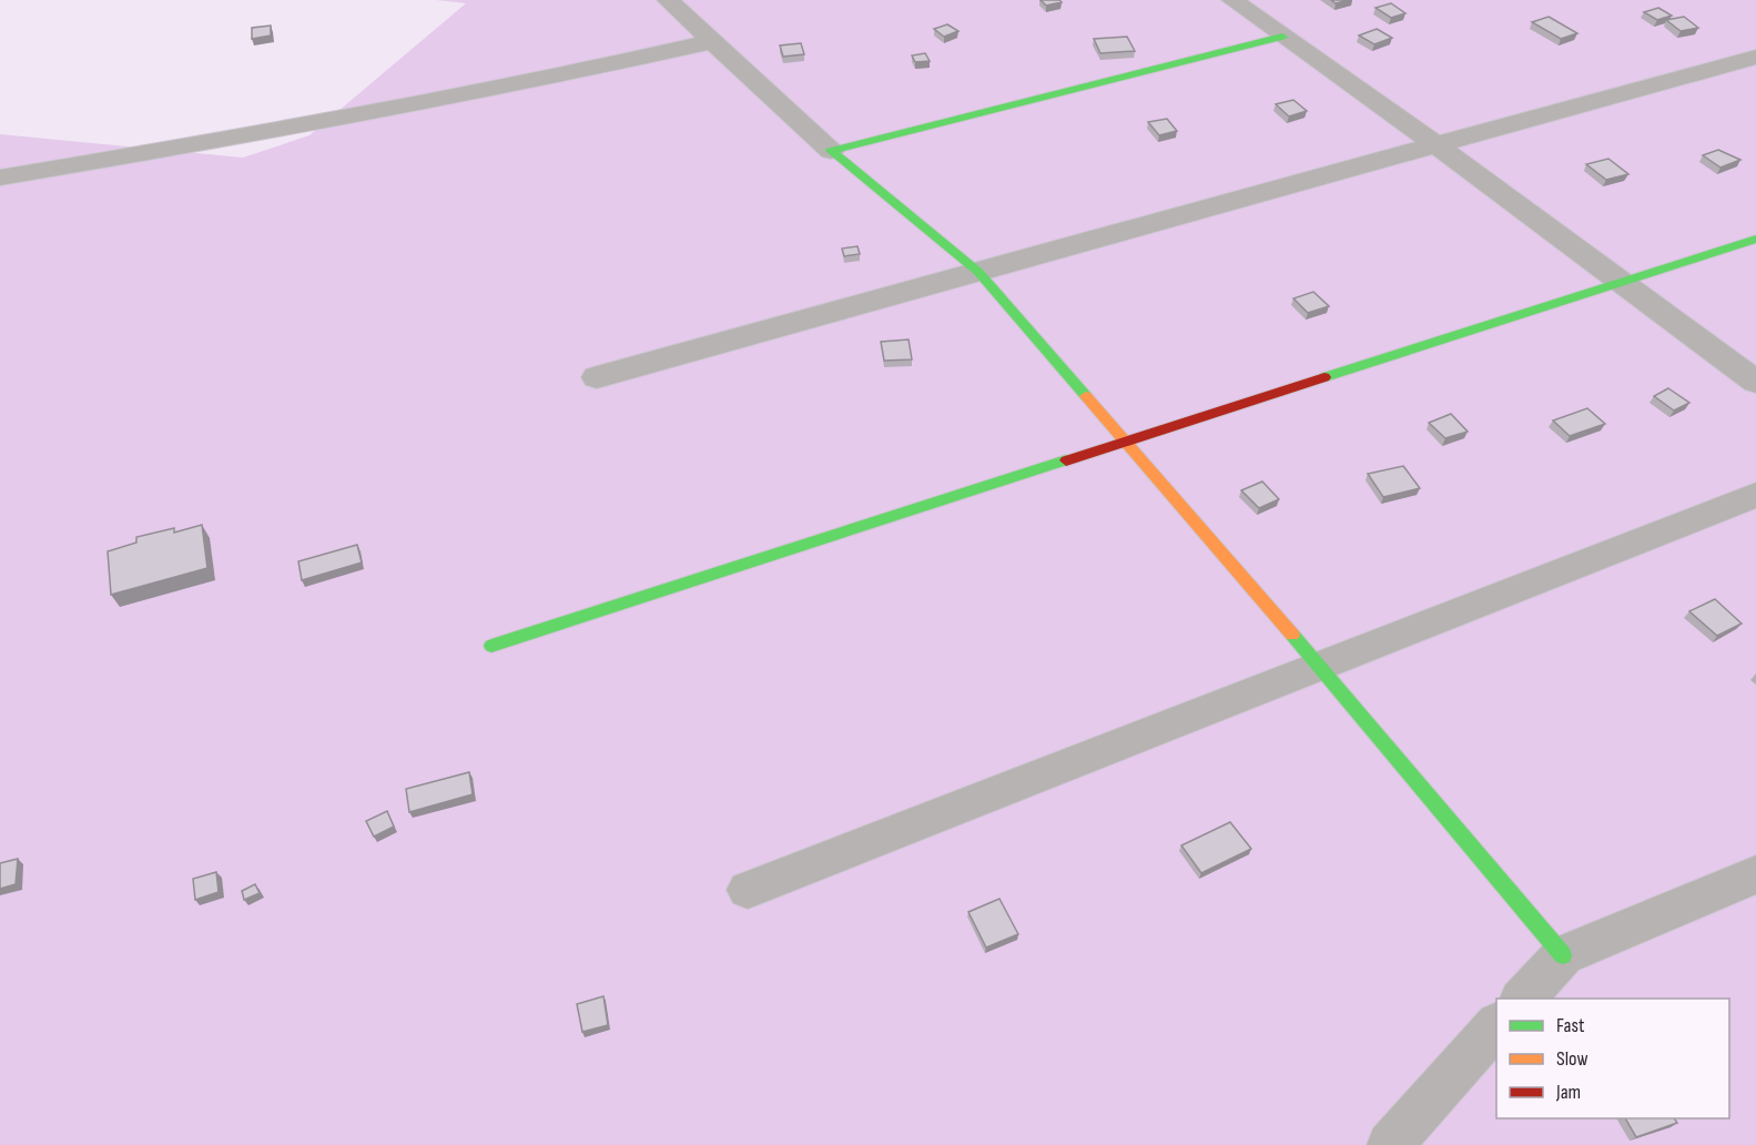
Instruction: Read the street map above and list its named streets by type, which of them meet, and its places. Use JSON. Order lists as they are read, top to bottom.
{
  "legend": ["Fast", "Slow", "Jam"]
}
